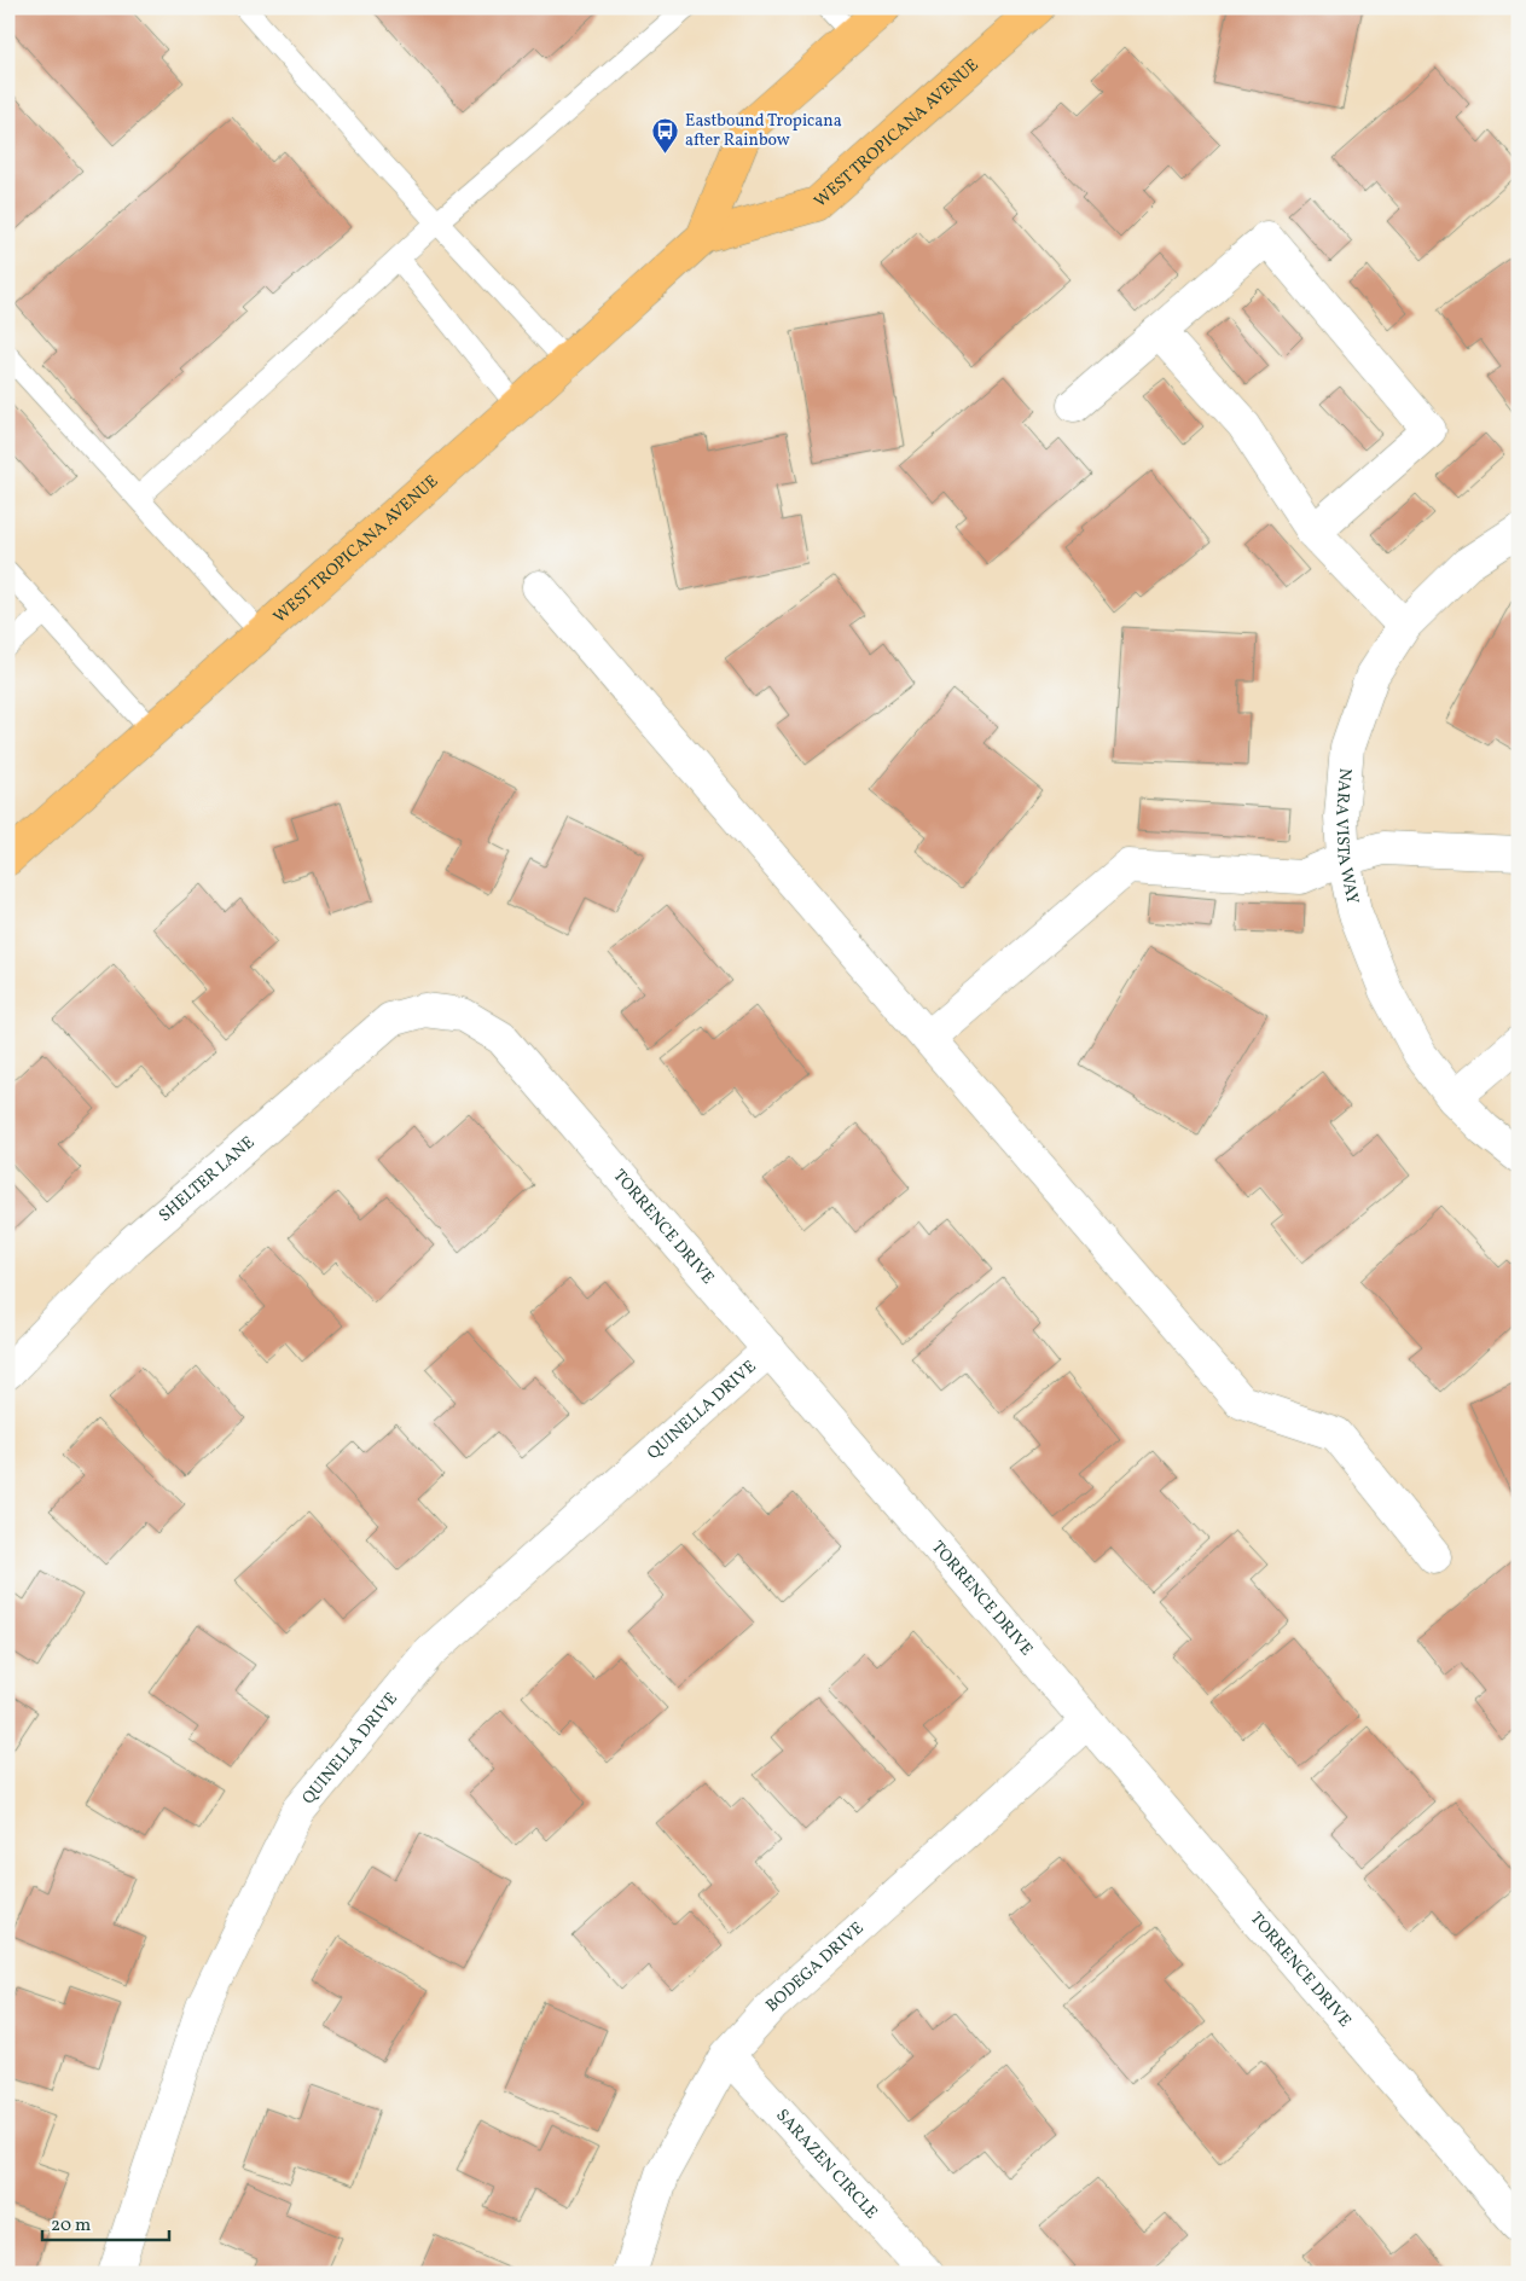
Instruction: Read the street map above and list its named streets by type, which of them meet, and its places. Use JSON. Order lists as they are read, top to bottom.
{
  "streets": {
    "main road": ["WEST TROPICANA AVENUE"],
    "street": [
      "NARA VISTA WAY",
      "SHELTER LANE",
      "TORRENCE DRIVE",
      "QUINELLA DRIVE",
      "BODEGA DRIVE",
      "SARAZEN CIRCLE"
    ]
  },
  "crossings": [
    ["SHELTER LANE", "TORRENCE DRIVE"],
    ["TORRENCE DRIVE", "QUINELLA DRIVE"],
    ["TORRENCE DRIVE", "BODEGA DRIVE"],
    ["BODEGA DRIVE", "SARAZEN CIRCLE"]
  ],
  "places": {
    "bus stop": ["Eastbound Tropicana after Rainbow"]
  },
  "scale_bar": "20 m"
}
